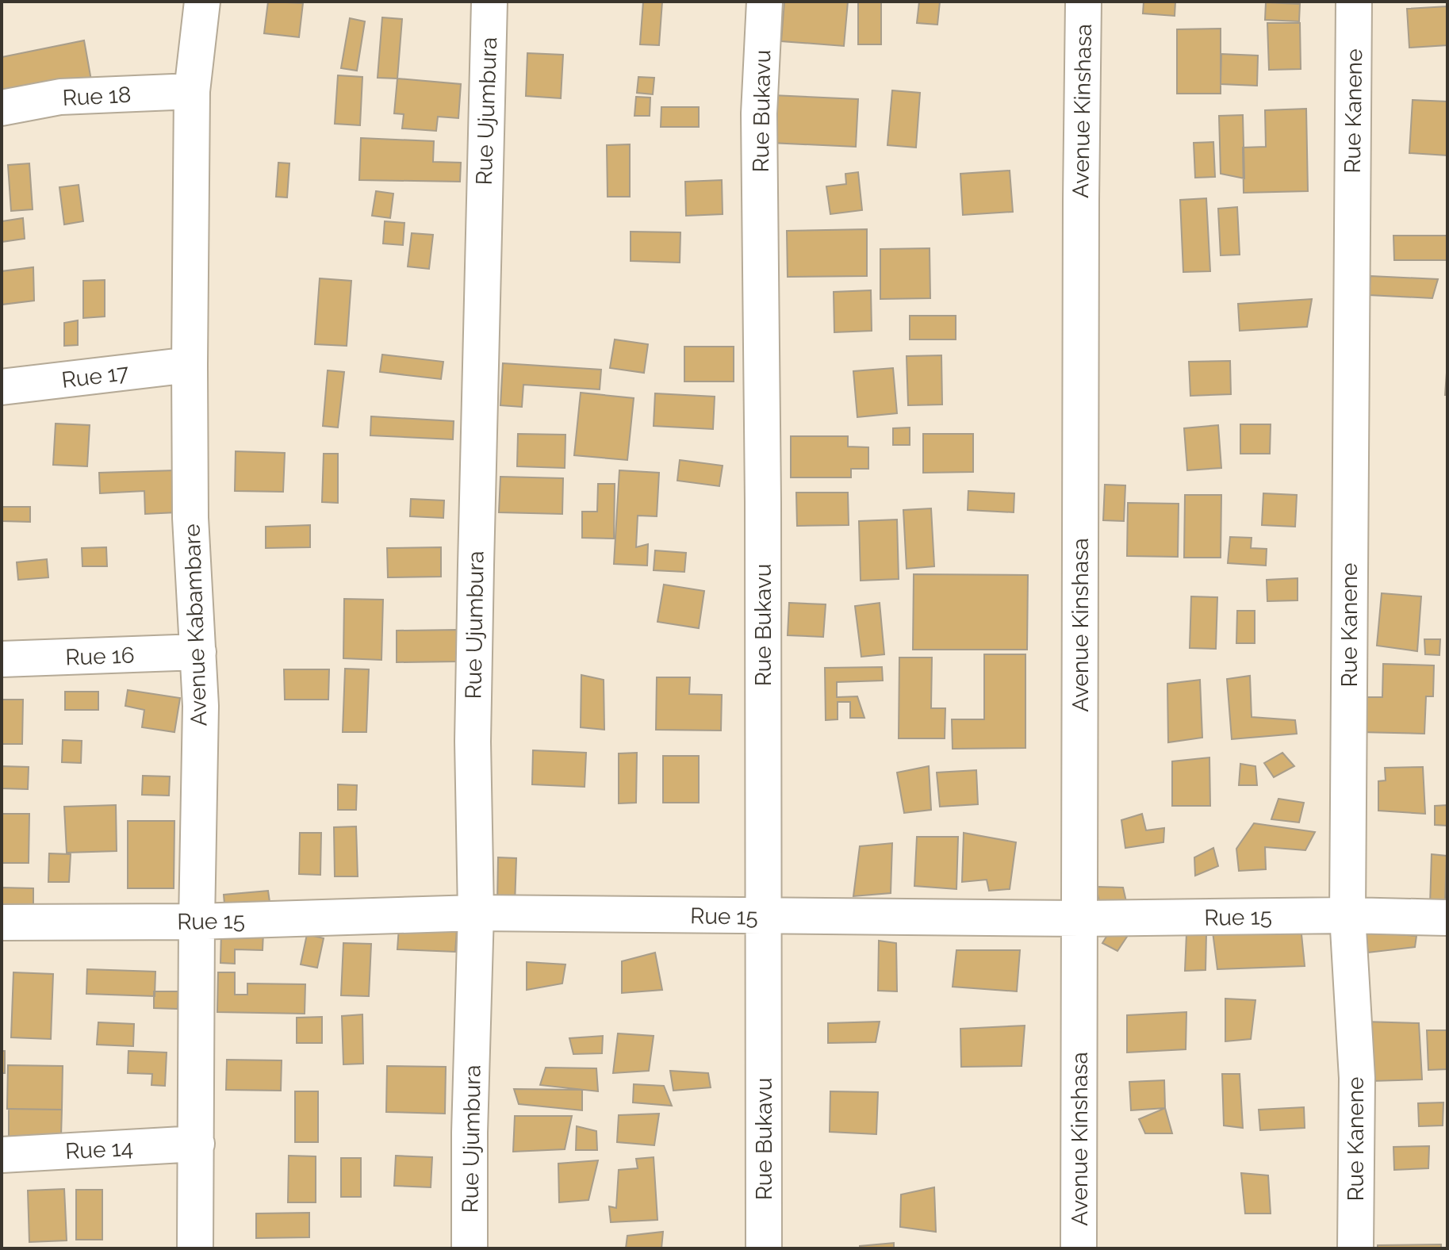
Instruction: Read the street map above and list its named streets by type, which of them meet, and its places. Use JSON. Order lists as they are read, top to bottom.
{
  "streets": {
    "street": [
      "Rue 18",
      "Rue Ujumbura",
      "Rue Bukavu",
      "Avenue Kinshasa",
      "Rue Kanene",
      "Rue 17",
      "Avenue Kabambare",
      "Rue 16",
      "Rue 15",
      "Rue 14"
    ]
  },
  "crossings": [
    ["Rue 18", "Avenue Kabambare"],
    ["Rue Ujumbura", "Rue 15"],
    ["Rue Bukavu", "Rue 15"],
    ["Avenue Kinshasa", "Rue 15"],
    ["Rue Kanene", "Rue 15"],
    ["Rue 17", "Avenue Kabambare"],
    ["Avenue Kabambare", "Rue 16"],
    ["Avenue Kabambare", "Rue 15"],
    ["Avenue Kabambare", "Rue 14"]
  ]
}
